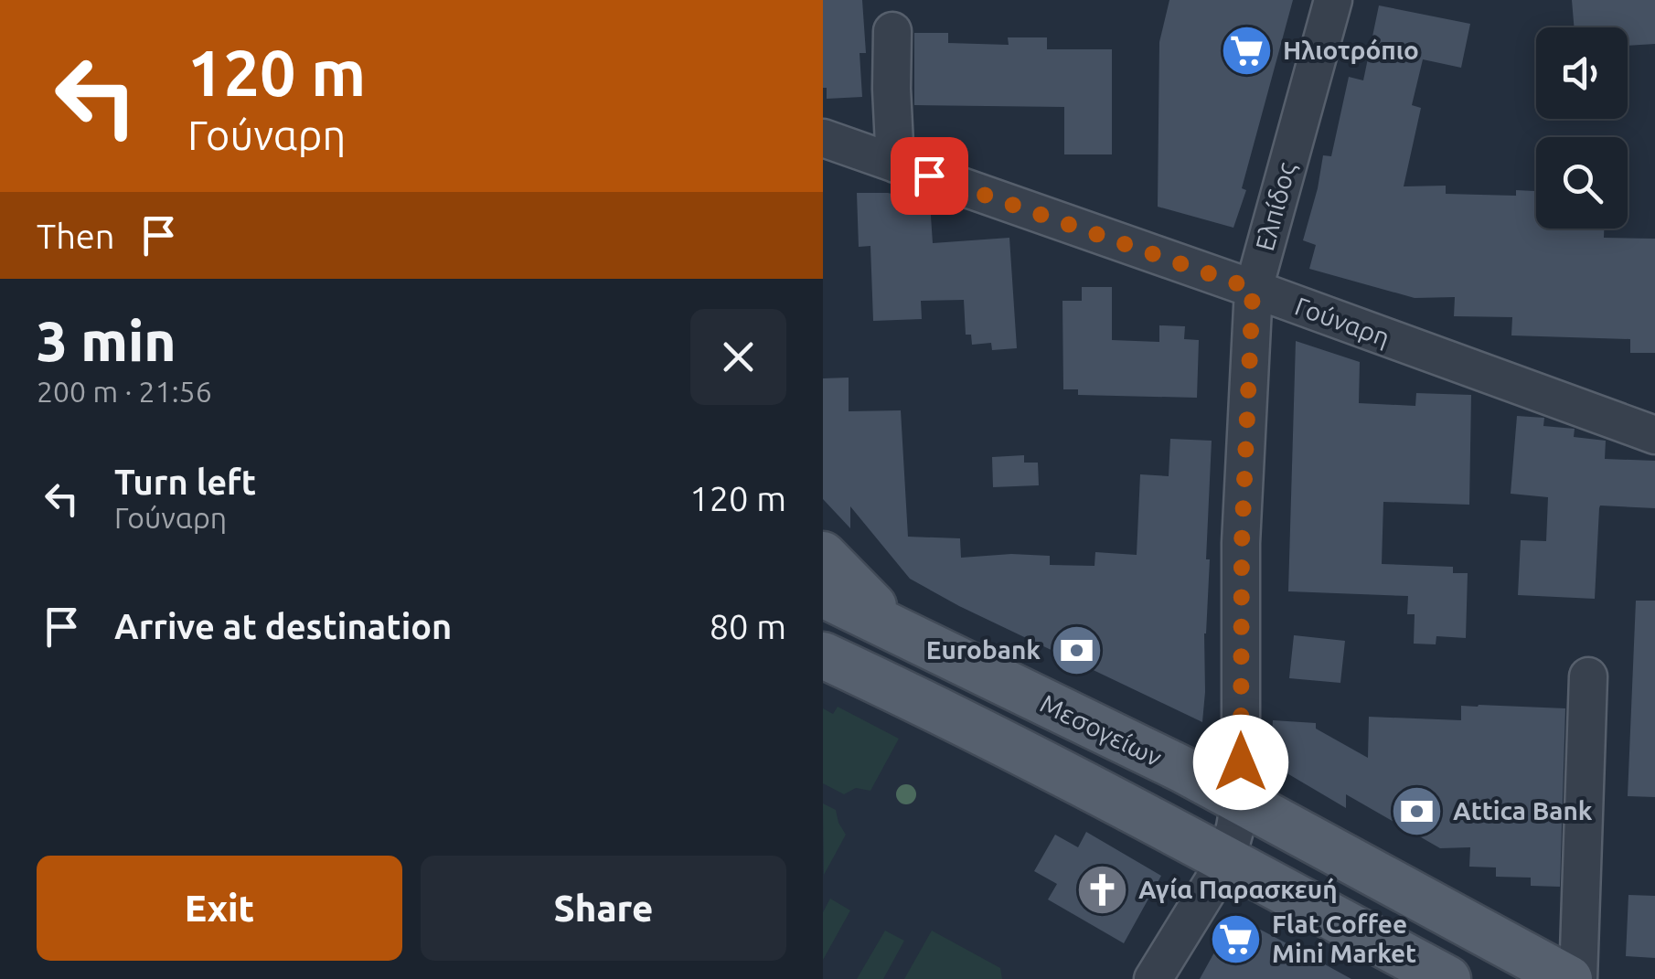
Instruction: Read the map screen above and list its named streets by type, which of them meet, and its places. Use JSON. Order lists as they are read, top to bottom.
{
  "streets": {
    "main road": ["Μεσογείων"],
    "street": ["Ελπίδος", "Γούναρη"]
  },
  "crossings": [
    ["Ελπίδος", "Γούναρη"],
    ["Ελπίδος", "Μεσογείων"]
  ],
  "places": {
    "supermarket": ["Ηλιοτρόπιο", "Flat Coffee Mini Market"],
    "bank": ["Eurobank", "Attica Bank"],
    "church": ["Αγία Παρασκευή"]
  },
  "page": {
    "turn": ["120 m", "Γούναρη"],
    "then": "Then",
    "heading": ["3 min", "200 m · 21:56"],
    "list": [
      {
        "name": "Turn left",
        "note": "Γούναρη",
        "value": "120 m"
      },
      {
        "name": "Arrive at destination",
        "value": "80 m"
      }
    ],
    "buttons": ["Exit", "Share"]
  }
}
